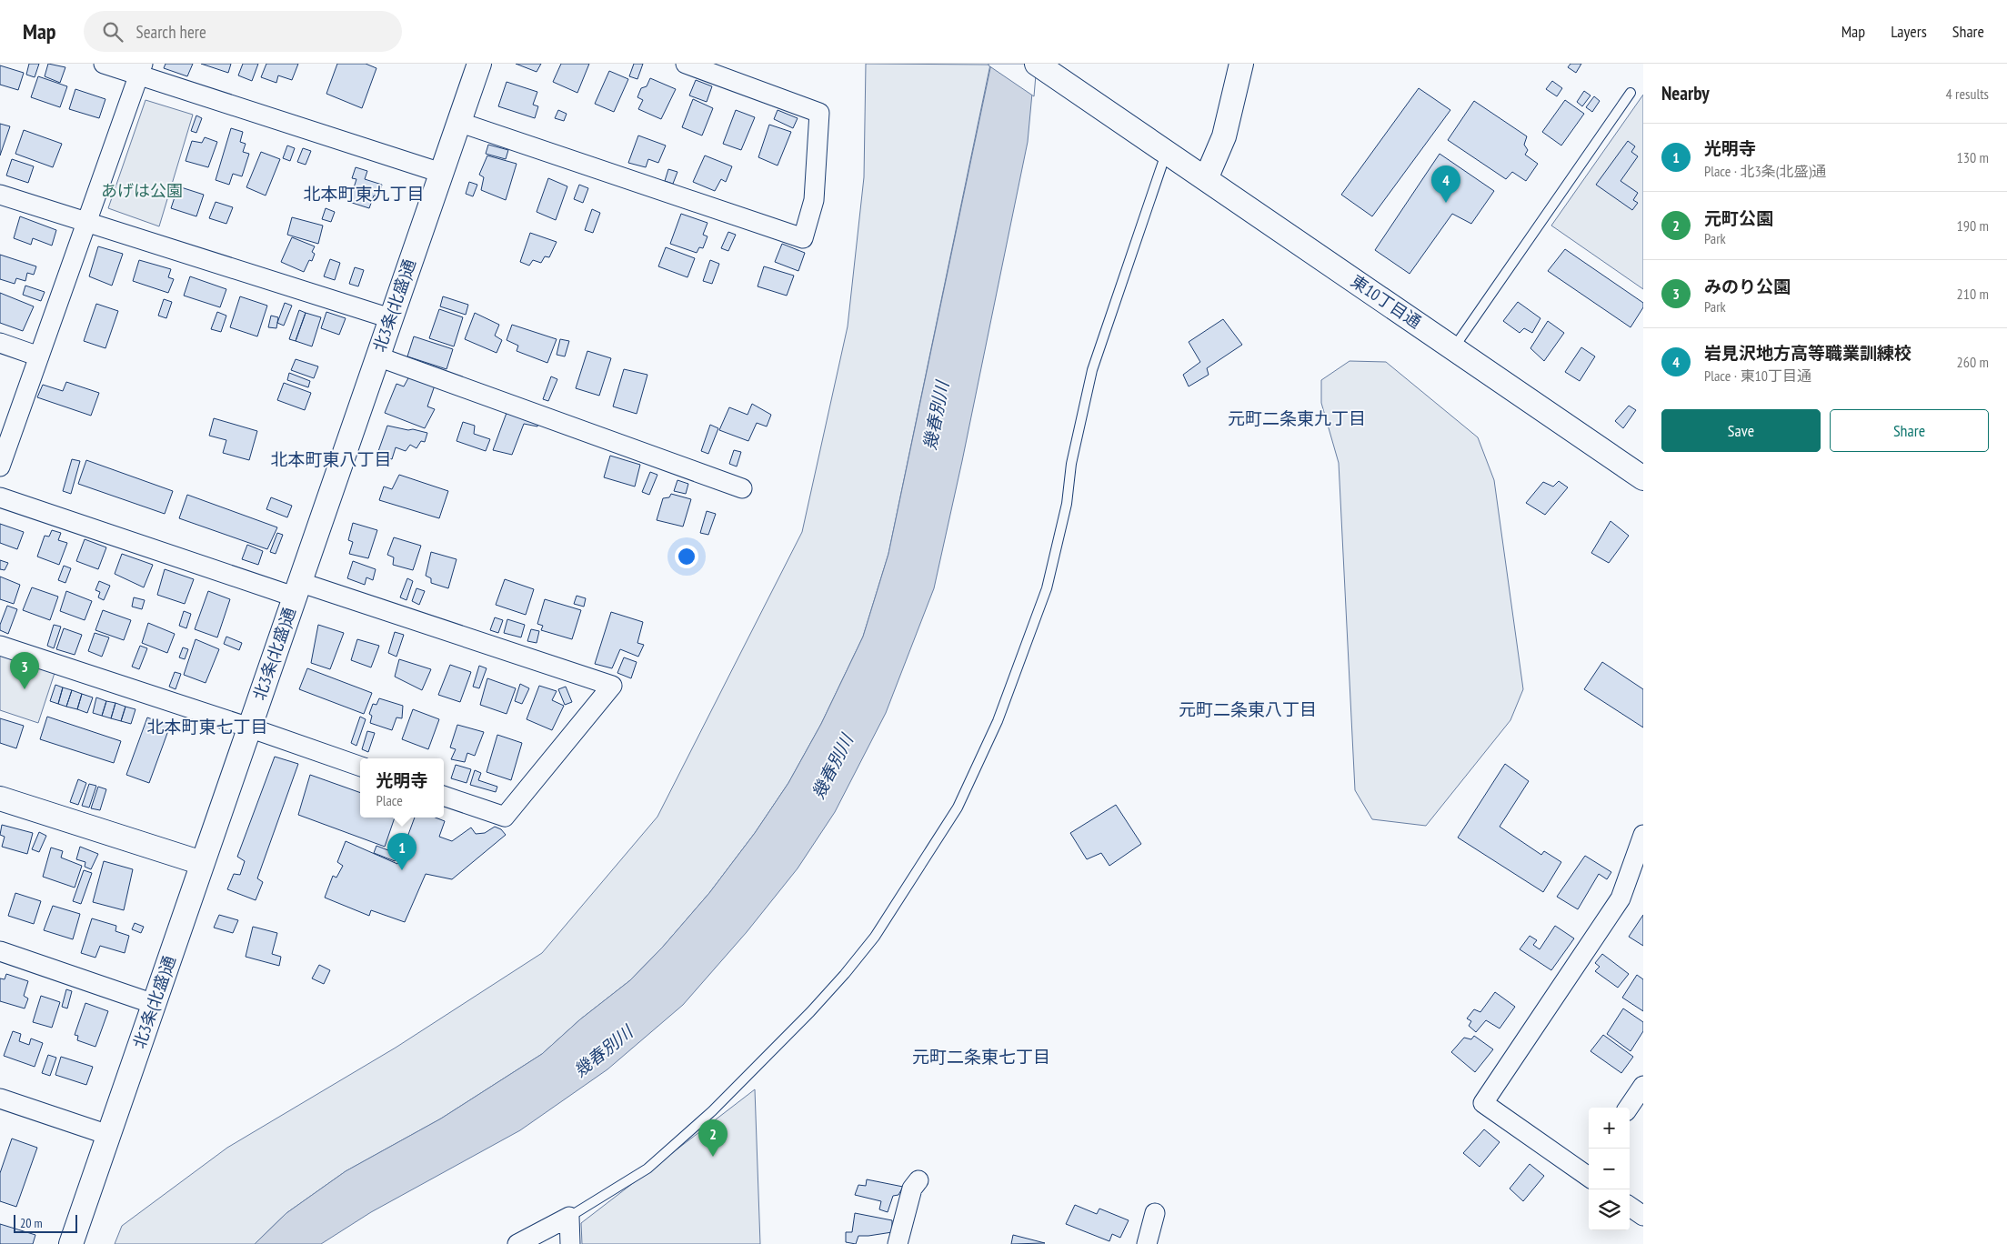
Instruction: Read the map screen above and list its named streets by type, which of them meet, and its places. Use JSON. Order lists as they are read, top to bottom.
{
  "streets": {
    "street": ["東10丁目通", "北3条(北盛)通"]
  },
  "districts": [
    "北本町東九丁目",
    "元町二条東九丁目",
    "北本町東八丁目",
    "元町二条東八丁目",
    "北本町東七丁目",
    "元町二条東七丁目"
  ],
  "water": ["幾春別川"],
  "parks": ["あげは公園"],
  "scale_bar": "20 m",
  "page": {
    "header": "Map",
    "search": "Search here",
    "nav": ["Map", "Layers", "Share"],
    "heading": ["Nearby", "4 results"],
    "list": [
      {
        "mark": "1",
        "name": "光明寺",
        "note": "Place · 北3条(北盛)通",
        "value": "130 m"
      },
      {
        "mark": "2",
        "name": "元町公園",
        "note": "Park",
        "value": "190 m"
      },
      {
        "mark": "3",
        "name": "みのり公園",
        "note": "Park",
        "value": "210 m"
      },
      {
        "mark": "4",
        "name": "岩見沢地方高等職業訓練校",
        "note": "Place · 東10丁目通",
        "value": "260 m"
      }
    ],
    "pins": [
      "4",
      "3",
      "1",
      "2"
    ],
    "buttons": ["Save", "Share"],
    "popup": ["光明寺", "Place"],
    "map_buttons": ["+", "−"],
    "scale": "20 m"
  }
}
